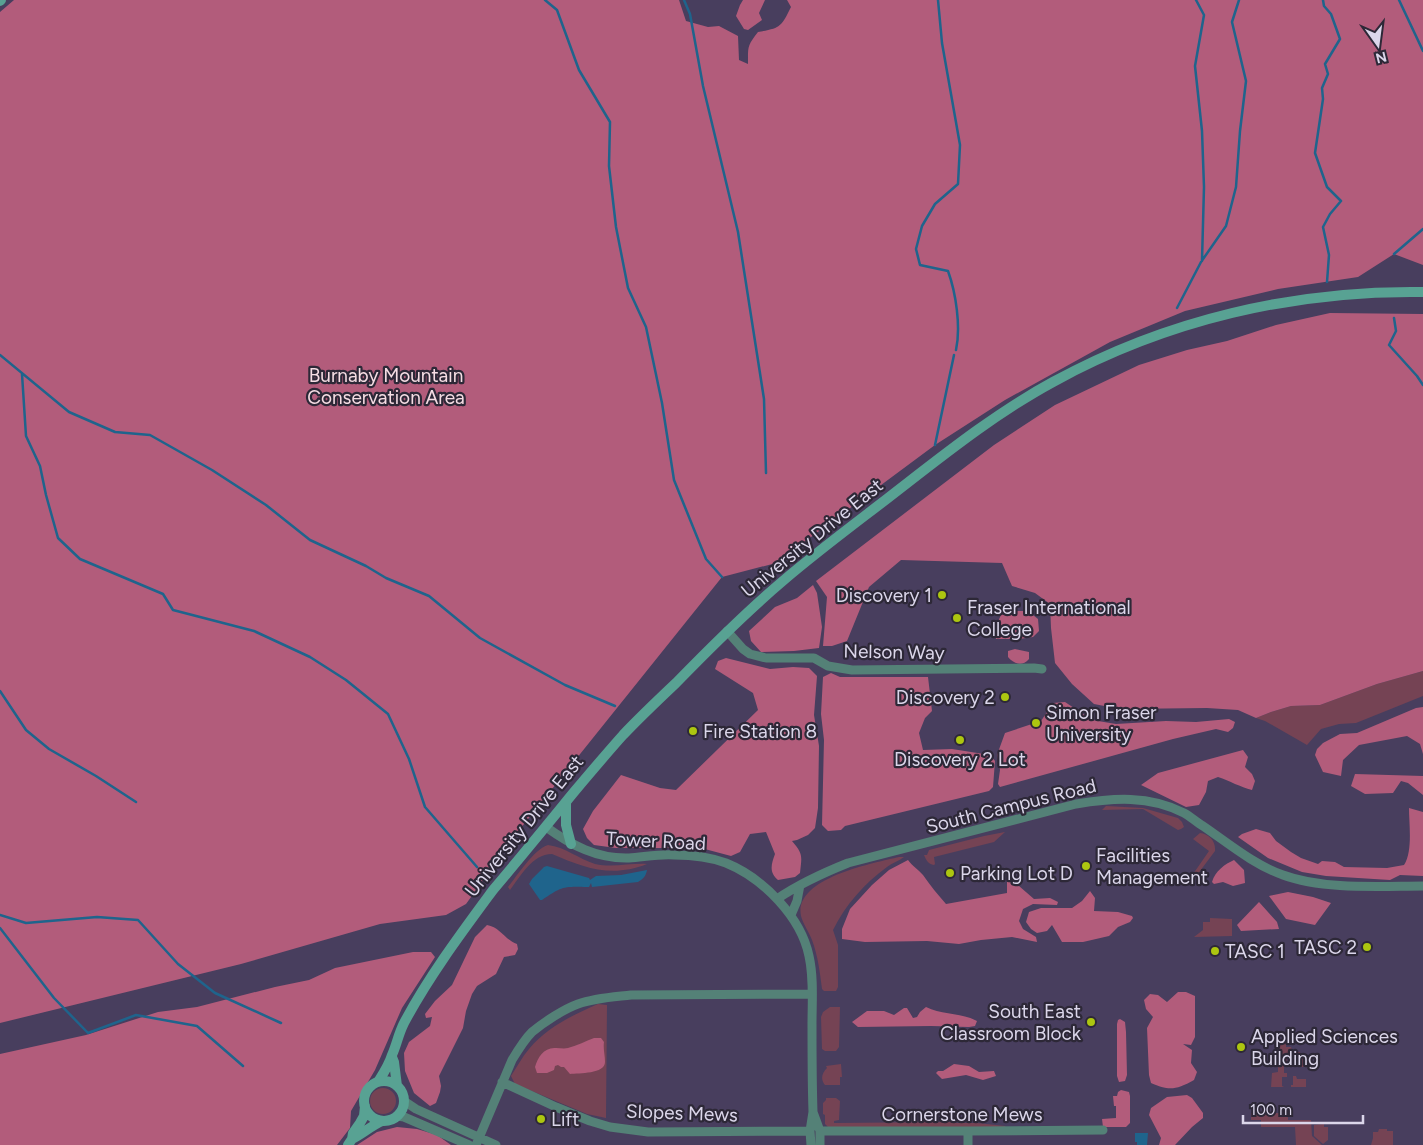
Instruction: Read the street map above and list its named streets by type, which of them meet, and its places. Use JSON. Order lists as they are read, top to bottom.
{
  "streets": {
    "street": [
      "University Drive East",
      "Nelson Way",
      "South Campus Road",
      "Tower Road",
      "Slopes Mews",
      "Cornerstone Mews"
    ]
  },
  "crossings": [
    ["University Drive East", "Nelson Way"],
    ["University Drive East", "Tower Road"],
    ["South Campus Road", "Tower Road"],
    ["Tower Road", "Slopes Mews"],
    ["Tower Road", "Cornerstone Mews"]
  ],
  "parks": ["Burnaby Mountain Conservation Area"],
  "places": [
    "Discovery 1",
    "Fraser International College",
    "Discovery 2",
    "Simon Fraser University",
    "Fire Station 8",
    "Discovery 2 Lot",
    "Facilities Management",
    "Parking Lot D",
    "TASC 2",
    "TASC 1",
    "South East Classroom Block",
    "Applied Sciences Building",
    "Lift"
  ],
  "scale_bar": "100 m",
  "north": "bottom"
}
